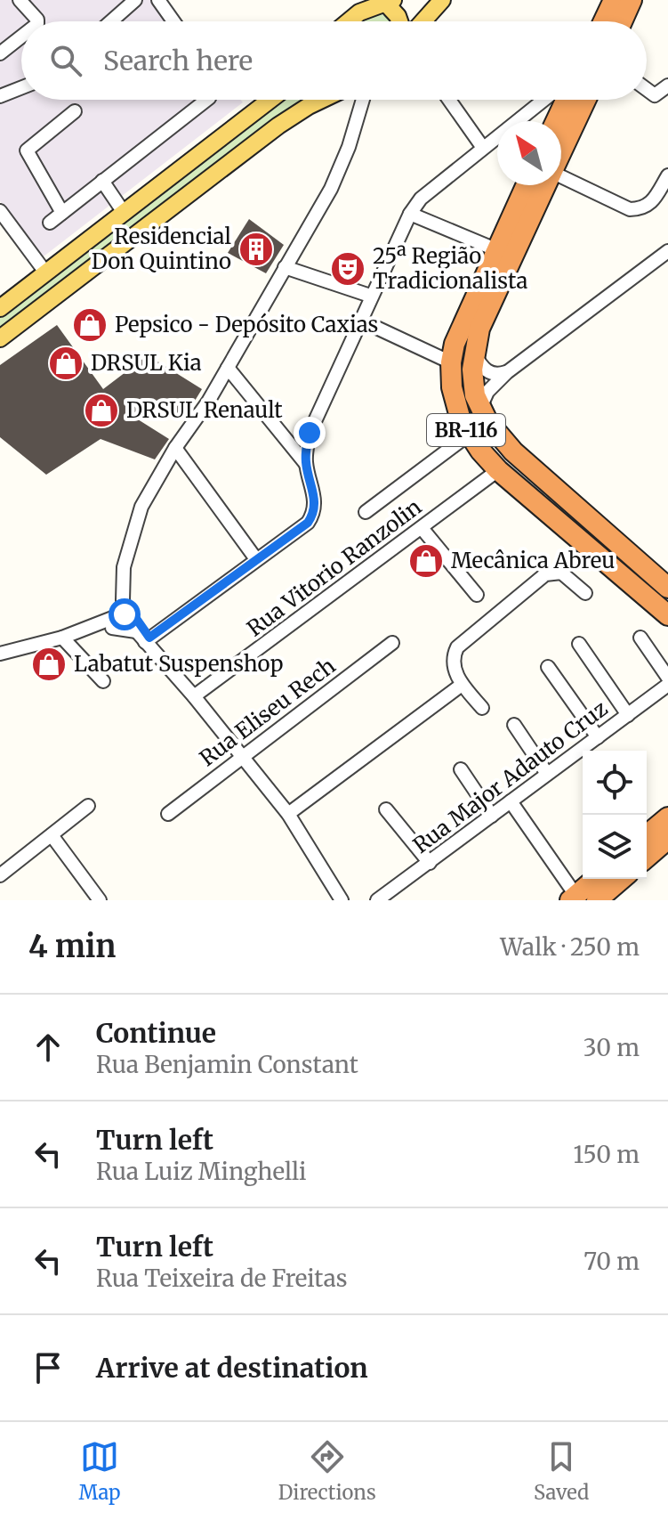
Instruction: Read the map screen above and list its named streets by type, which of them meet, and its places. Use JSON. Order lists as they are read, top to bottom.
{
  "streets": {
    "highway": ["BR-116"],
    "street": ["Rua Vitorio Ranzolin", "Rua Eliseu Rech", "Rua Major Adauto Cruz"]
  },
  "crossings": [
    ["BR-116", "Rua Vitorio Ranzolin"]
  ],
  "places": {
    "building": ["Residencial Don Quintino"],
    "theatre": ["25ª Região Tradicionalista"],
    "shop": [
      "Pepsico - Depósito Caxias",
      "DRSUL Kia",
      "DRSUL Renault",
      "Mecânica Abreu",
      "Labatut Suspenshop"
    ]
  },
  "north": "top left",
  "page": {
    "search": "Search here",
    "heading": ["4 min", "Walk · 250 m"],
    "list": [
      ["Continue", "Rua Benjamin Constant", "30 m"],
      ["Turn left", "Rua Luiz Minghelli", "150 m"],
      ["Turn left", "Rua Teixeira de Freitas", "70 m"],
      "Arrive at destination"
    ],
    "nav": ["Map", "Directions", "Saved"]
  }
}
